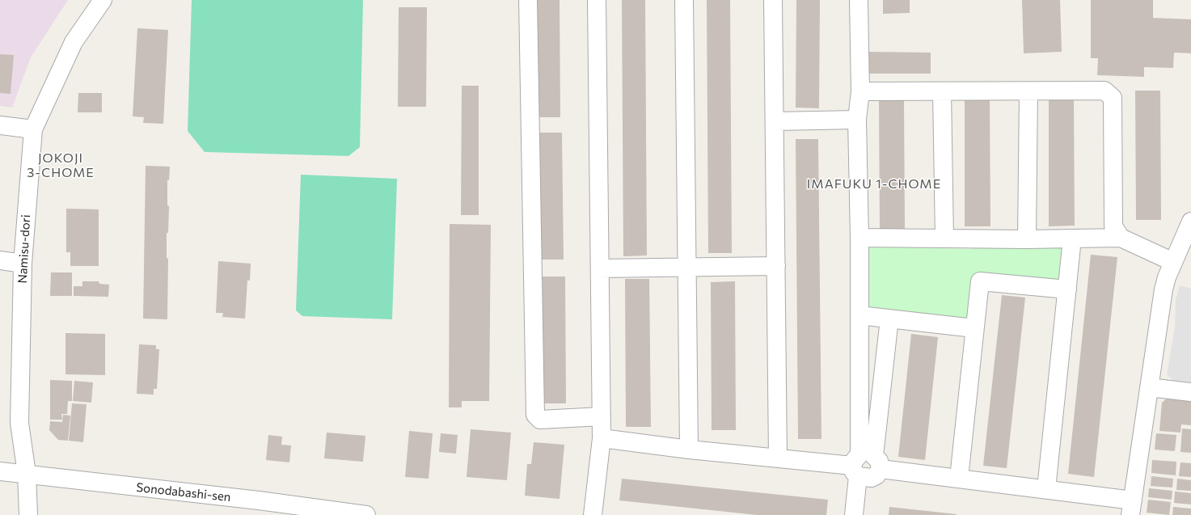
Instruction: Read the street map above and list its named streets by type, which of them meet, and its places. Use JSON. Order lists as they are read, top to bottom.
{
  "streets": {
    "street": ["Namisu-dori", "Sonodabashi-sen"]
  },
  "crossings": [
    ["Namisu-dori", "Sonodabashi-sen"]
  ],
  "districts": ["JOKOJI 3-CHOME", "IMAFUKU 1-CHOME"]
}
